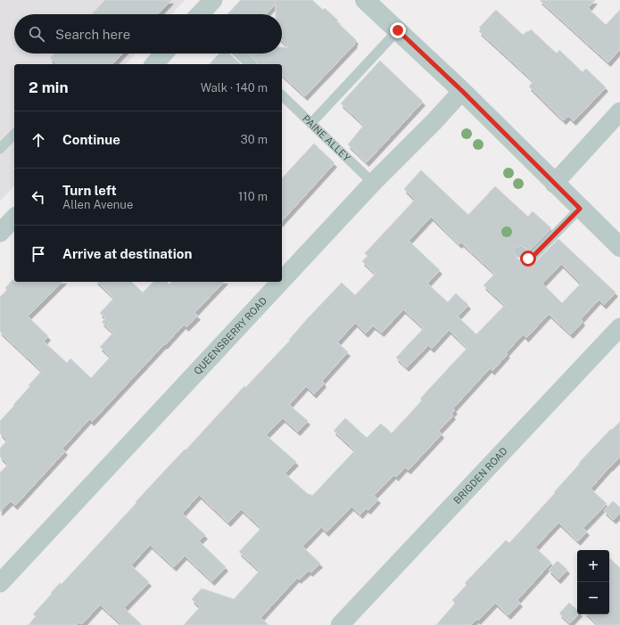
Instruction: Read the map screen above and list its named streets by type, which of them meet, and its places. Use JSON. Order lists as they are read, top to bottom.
{
  "streets": {
    "street": ["QUEENSBERRY ROAD", "BRIGDEN ROAD"],
    "lane": ["PAINE ALLEY"]
  },
  "crossings": [
    ["PAINE ALLEY", "QUEENSBERRY ROAD"]
  ],
  "page": {
    "search": "Search here",
    "heading": ["2 min", "Walk · 140 m"],
    "list": [
      ["Continue", "30 m"],
      ["Turn left", "Allen Avenue", "110 m"],
      "Arrive at destination"
    ],
    "map_buttons": ["+", "−"]
  }
}
